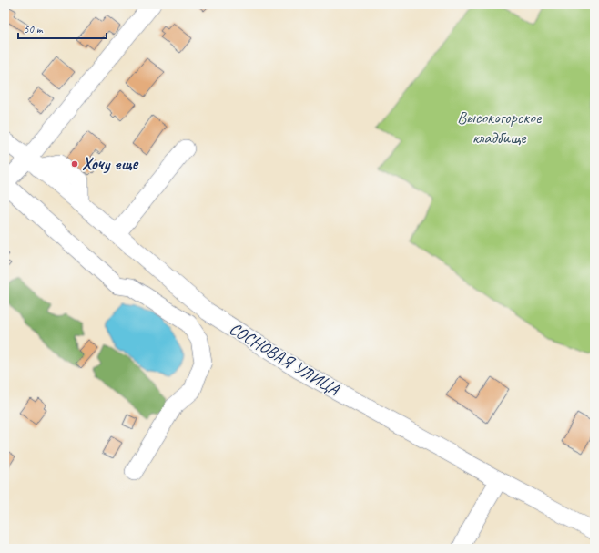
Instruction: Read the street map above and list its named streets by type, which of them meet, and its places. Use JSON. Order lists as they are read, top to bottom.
{
  "streets": {
    "street": ["СОСНОВАЯ УЛИЦА"]
  },
  "parks": ["Высокогорское кладбище"],
  "places": ["Хочу еще"],
  "scale_bar": "50 m"
}
